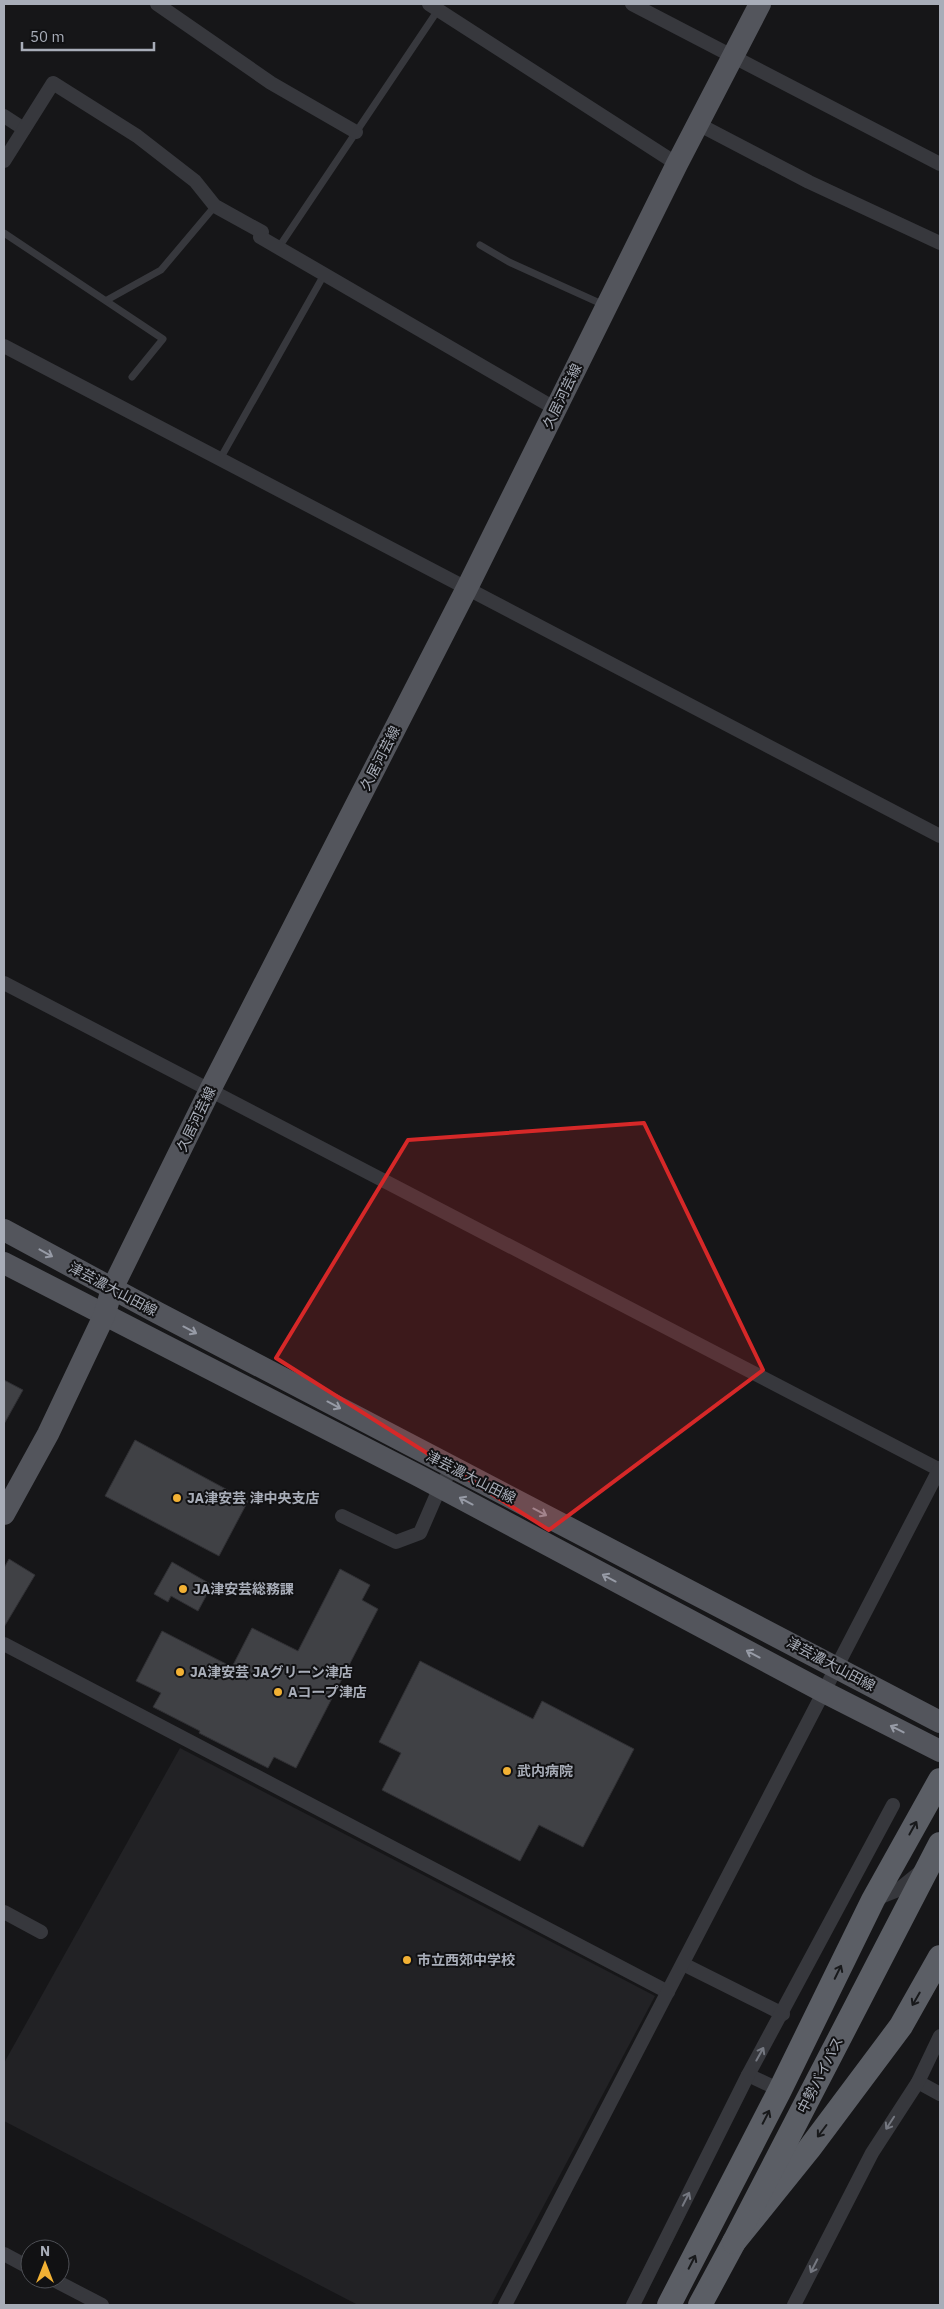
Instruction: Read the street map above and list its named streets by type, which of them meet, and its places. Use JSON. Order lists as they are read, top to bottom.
{
  "streets": {
    "highway": ["中勢バイパス"],
    "main road": ["久居河芸線", "津芸濃大山田線"]
  },
  "crossings": [
    ["久居河芸線", "津芸濃大山田線"]
  ],
  "places": [
    "JA津安芸 津中央支店",
    "JA津安芸総務課",
    "JA津安芸 JAグリーン津店",
    "Aコープ津店",
    "武内病院",
    "市立西郊中学校"
  ],
  "scale_bar": "50 m",
  "north": "top"
}
